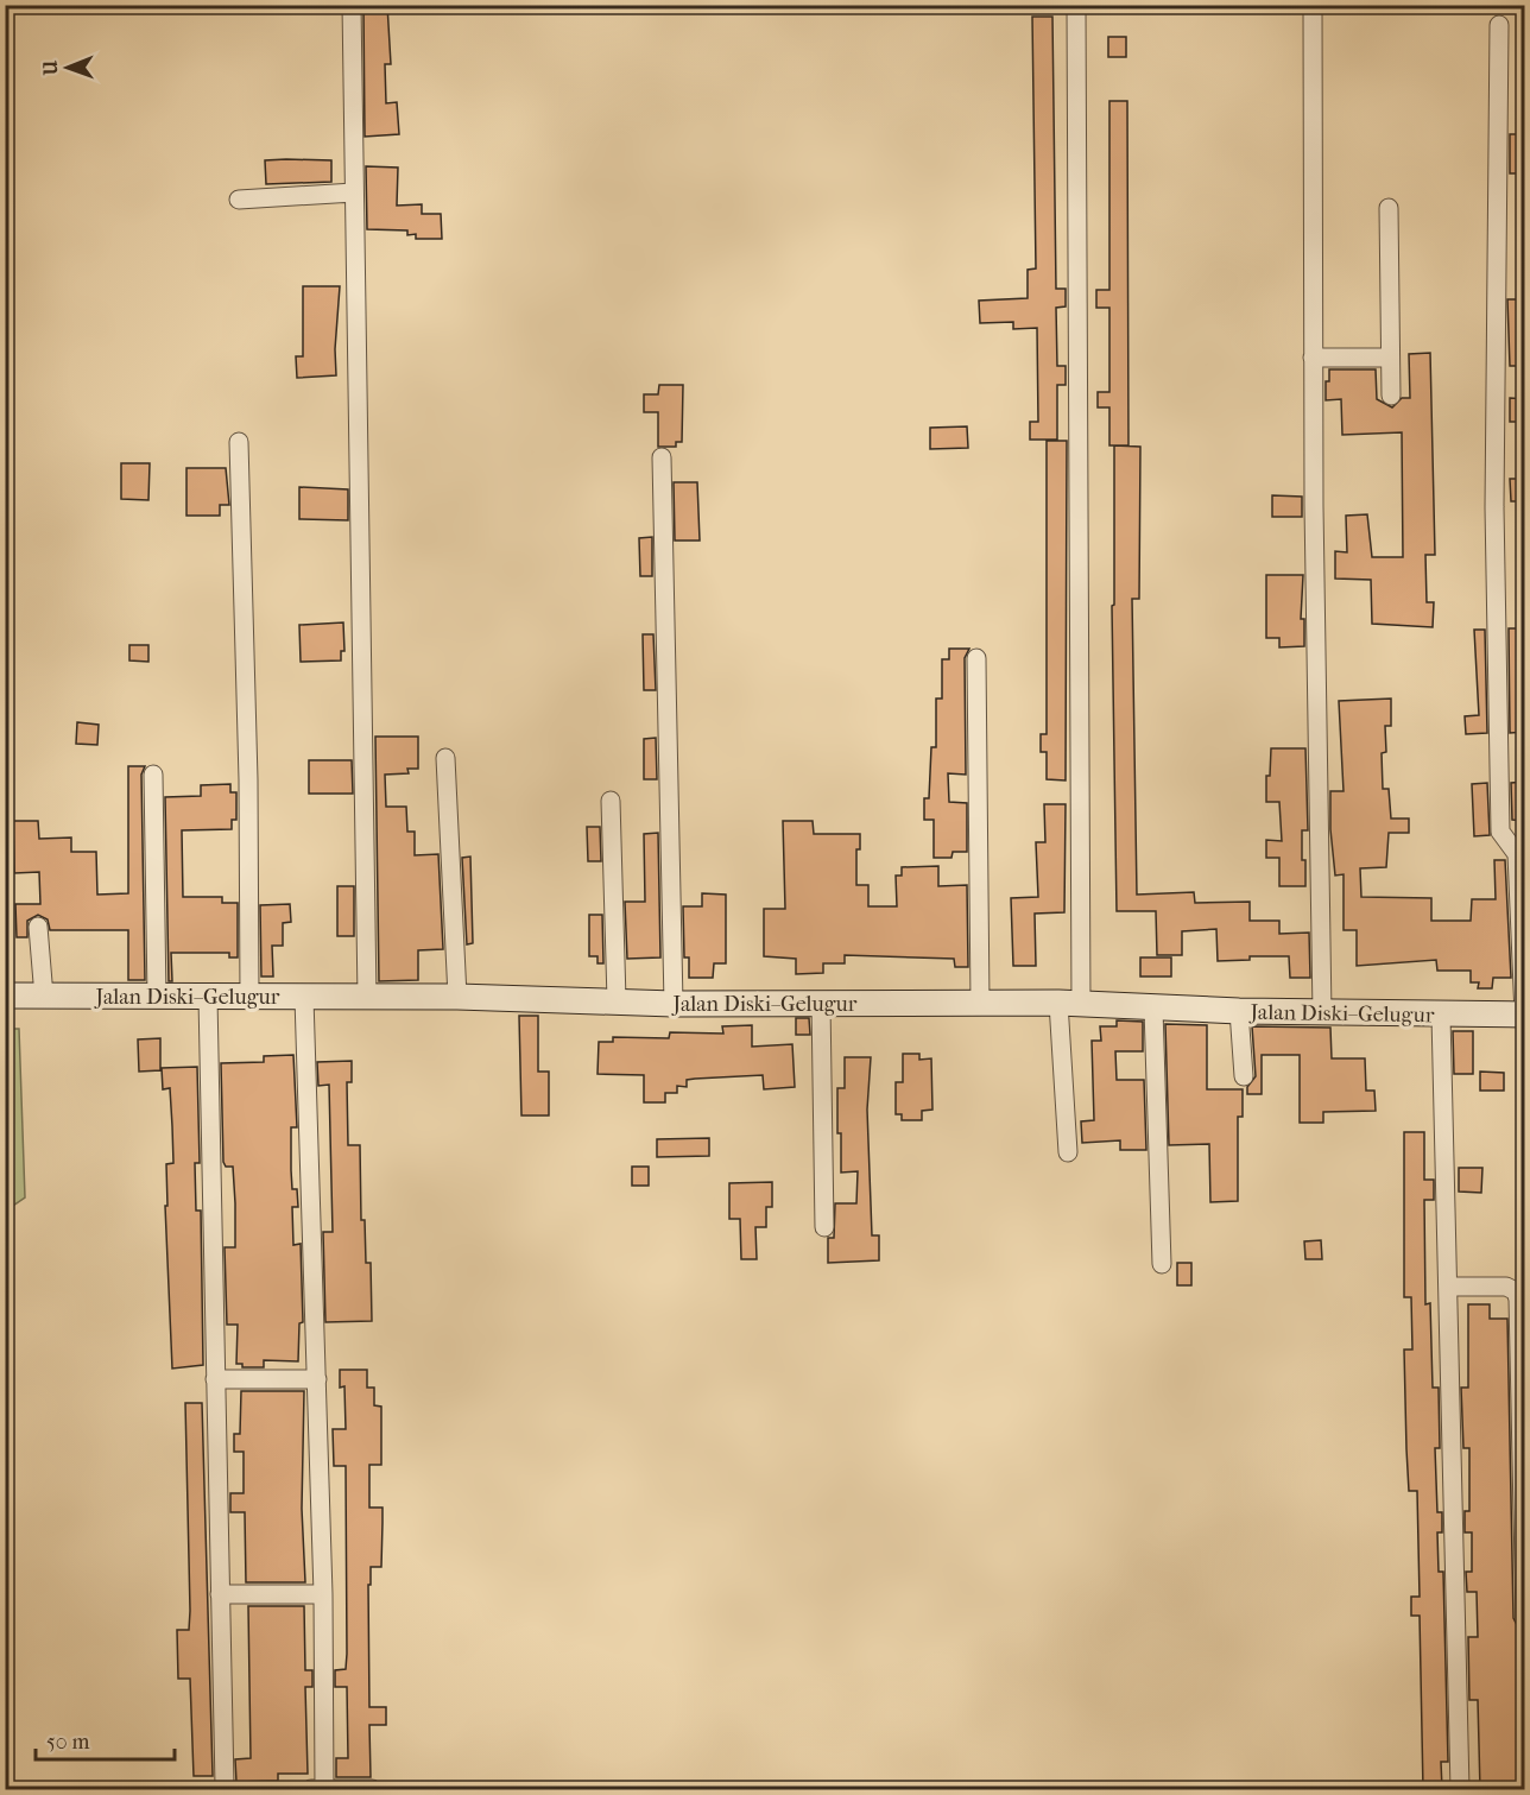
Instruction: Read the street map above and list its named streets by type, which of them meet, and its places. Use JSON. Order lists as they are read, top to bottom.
{
  "streets": {
    "main road": ["Jalan Diski–Gelugur"]
  },
  "scale_bar": "50 m",
  "north": "left"
}
